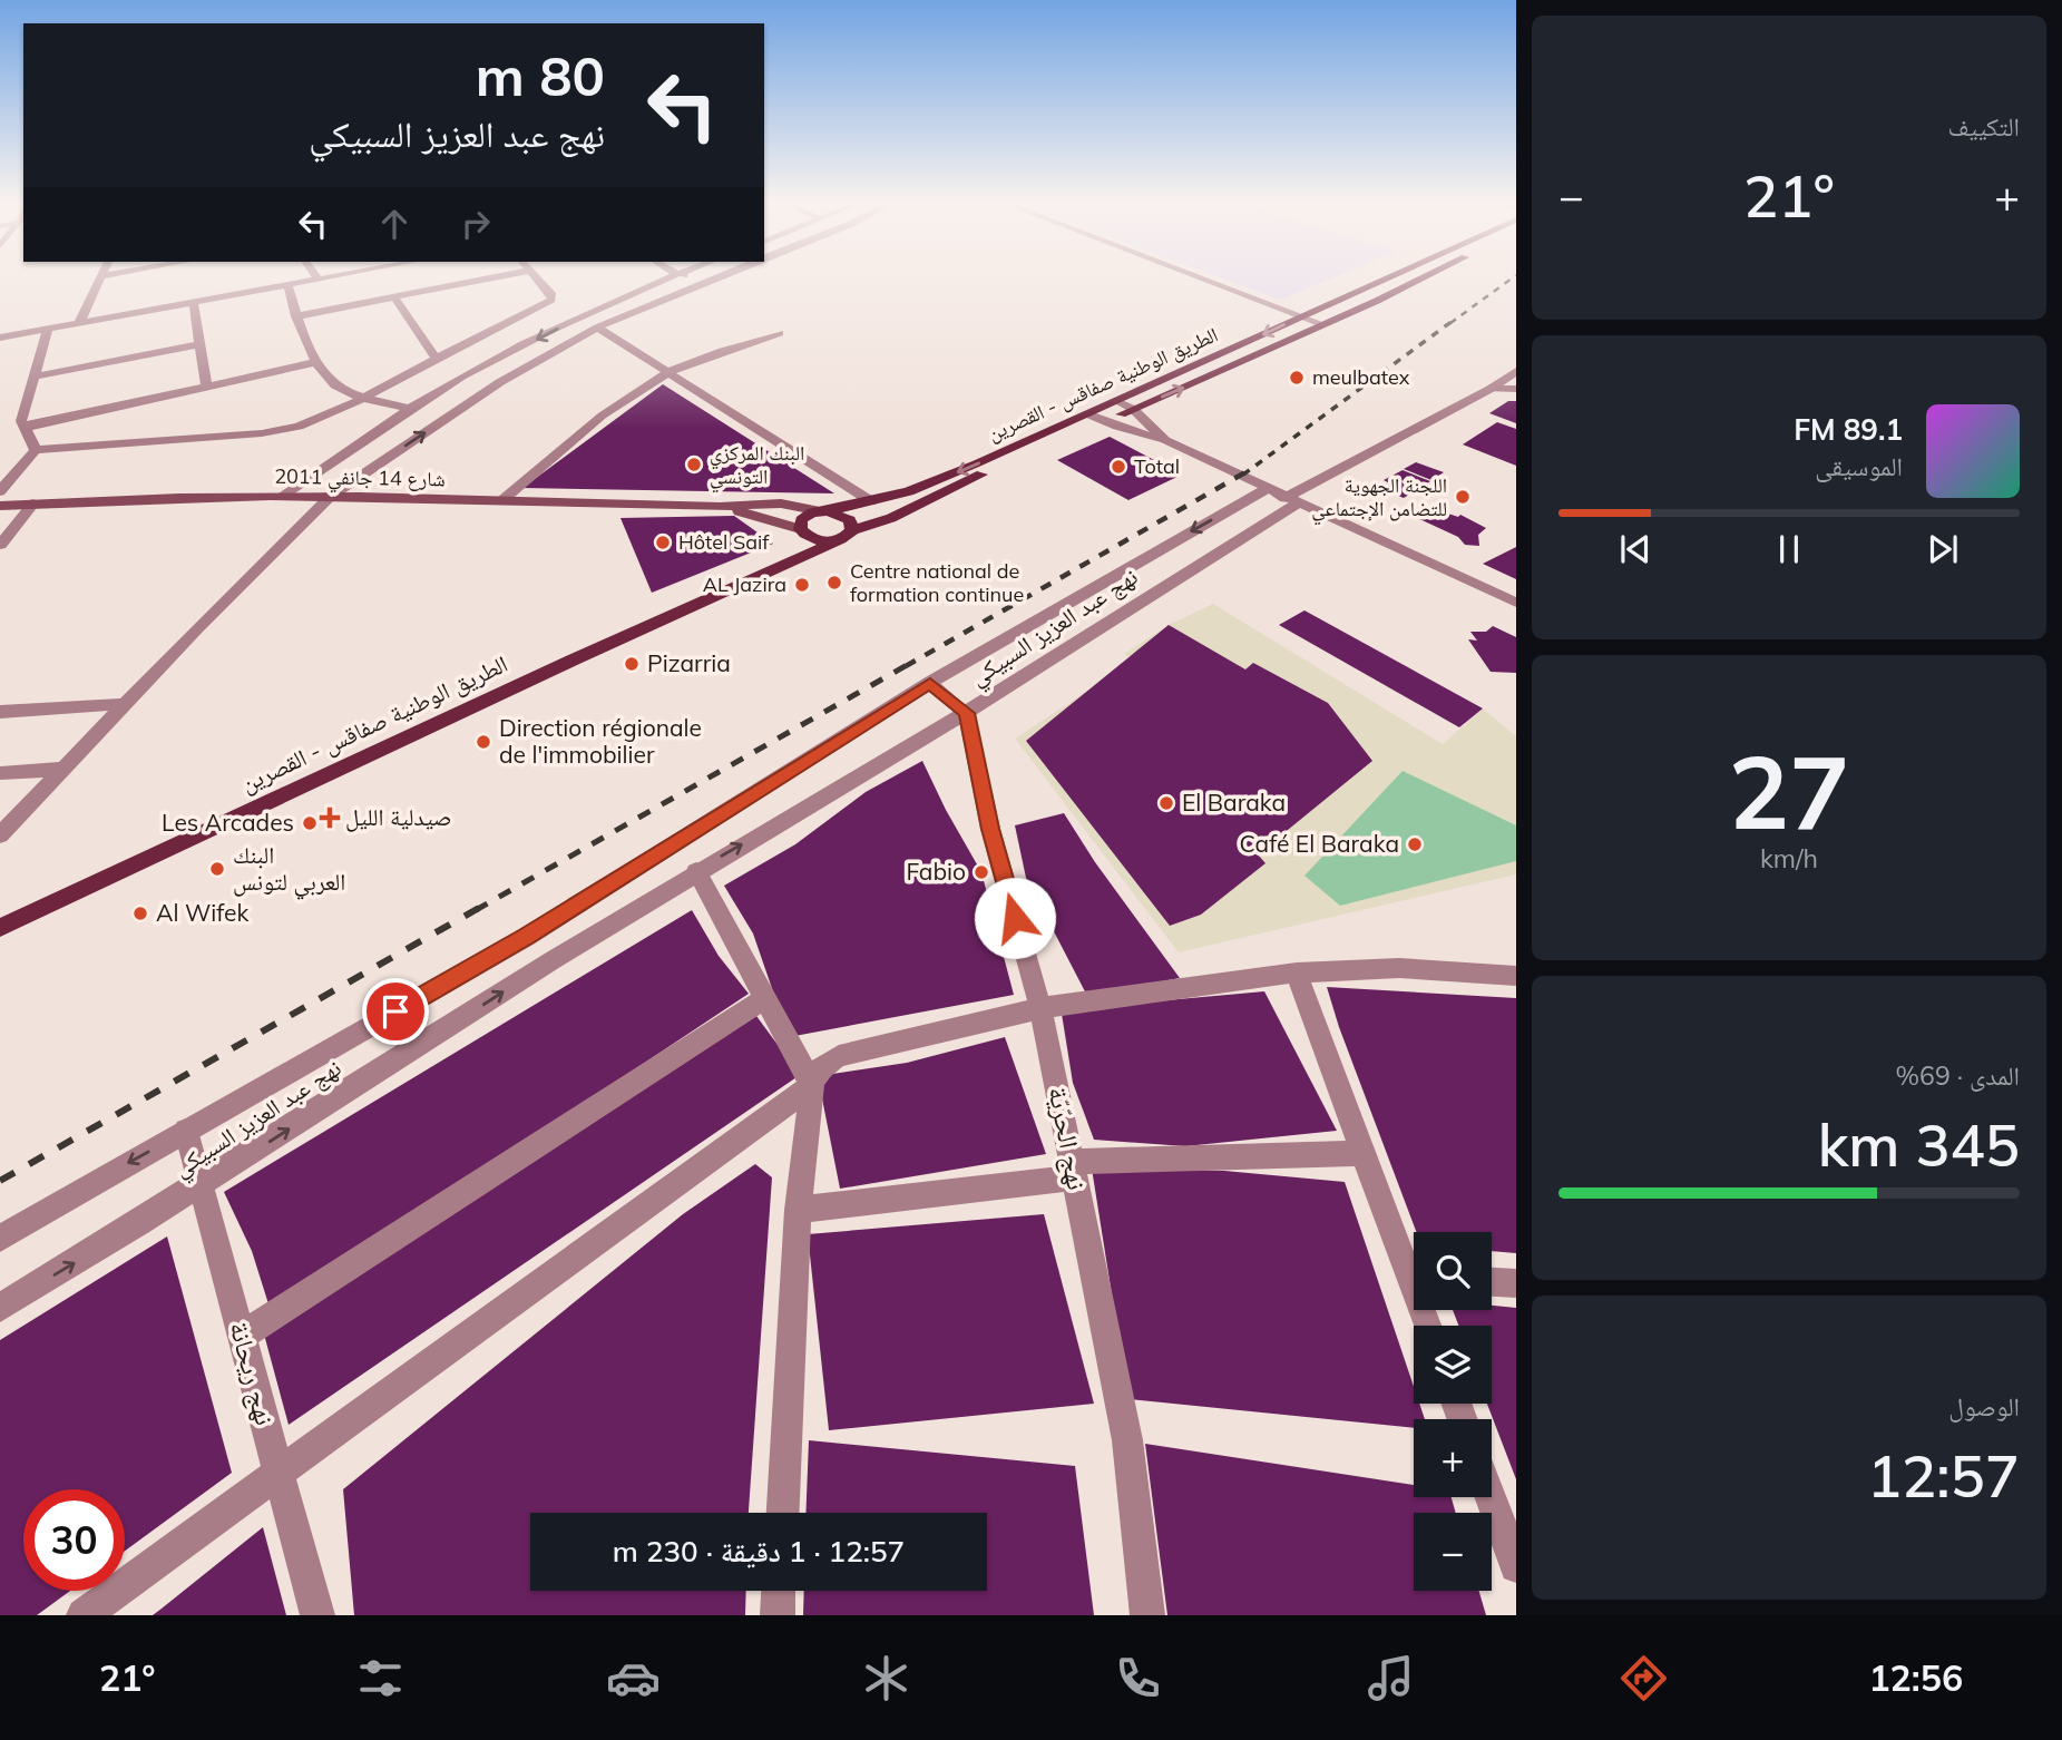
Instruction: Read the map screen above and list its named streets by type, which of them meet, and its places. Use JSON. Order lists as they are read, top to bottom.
{
  "streets": {
    "main road": ["الطريق الوطنية صفاقس - القصرين", "شارع 14 جانفي 2011"],
    "street": ["نهج عبد العزيز السبيكي", "نهج الحرّيّة", "نهج ريحانة"]
  },
  "crossings": [
    ["الطريق الوطنية صفاقس - القصرين", "شارع 14 جانفي 2011"],
    ["نهج عبد العزيز السبيكي", "نهج الحرّيّة"],
    ["نهج عبد العزيز السبيكي", "نهج ريحانة"]
  ],
  "places": {
    "other": [
      "meulbatex",
      "البنك المركزي التونسي",
      "Total",
      "اللجنة الجهوية للتضامن الإجتماعي",
      "Hôtel Saif",
      "Centre national de formation continue",
      "AL Jazira",
      "Pizarria",
      "Direction régionale de l'immobilier",
      "El Baraka",
      "Les Arcades",
      "Café El Baraka",
      "البنك العربي لتونس",
      "Fabio",
      "Al Wifek"
    ],
    "health": ["صيدلية الليل"]
  },
  "page": {
    "tile": [
      "التكييف",
      ["27", "km/h"],
      ["المدى · 69%", "345 km"],
      ["الوصول", "12:57"]
    ],
    "turn": ["80 m", "نهج عبد العزيز السبيكي"],
    "heat": ["−", "21°", "+"],
    "song": ["89.1 FM", "الموسيقى"],
    "map_buttons": ["+", "−"],
    "limit": "30",
    "trip": "12:57 · 1 دقيقة · 230 m",
    "tabs": ["12:56", "21°"]
  }
}
